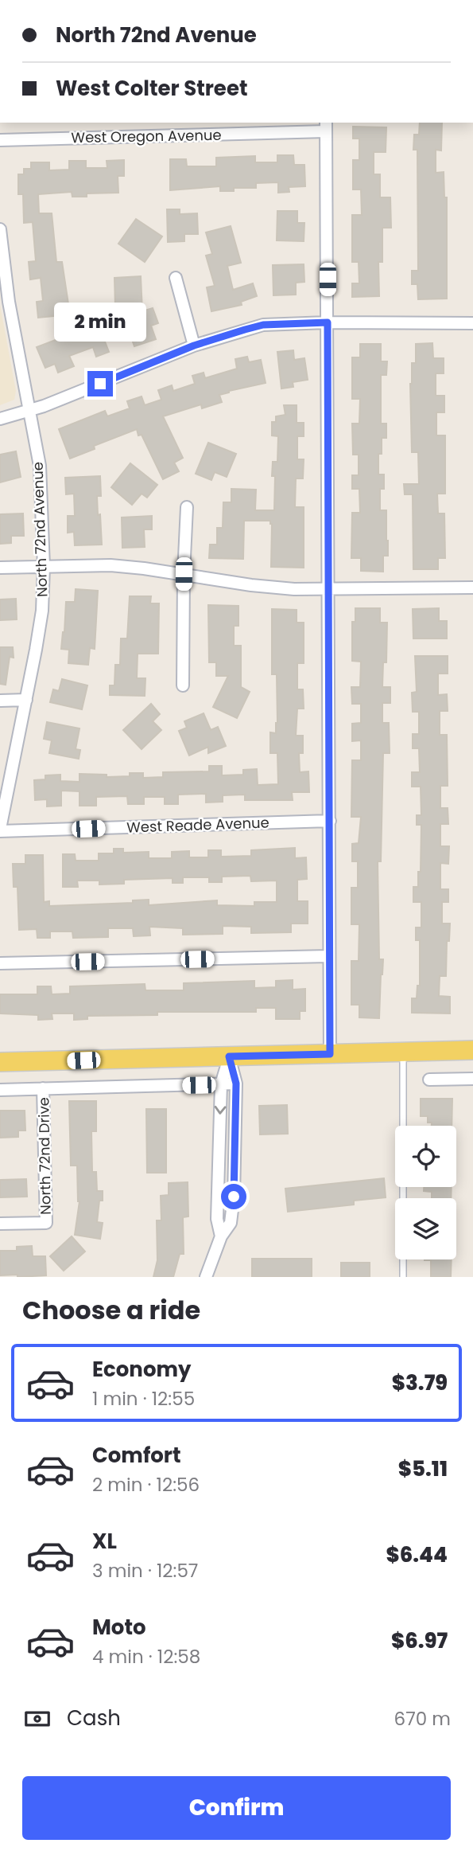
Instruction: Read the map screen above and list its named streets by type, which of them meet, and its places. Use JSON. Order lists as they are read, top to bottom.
{
  "streets": {
    "street": [
      "West Oregon Avenue",
      "North 72nd Avenue",
      "West Reade Avenue",
      "North 72nd Drive"
    ]
  },
  "crossings": [
    ["North 72nd Avenue", "West Reade Avenue"]
  ],
  "page": {
    "banner": ["North 72nd Avenue", "West Colter Street"],
    "bubble": "2 min",
    "heading": "Choose a ride",
    "list": [
      {
        "name": "Economy",
        "note": "1 min · 12:55",
        "value": "$3.79"
      },
      {
        "name": "Comfort",
        "note": "2 min · 12:56",
        "value": "$5.11"
      },
      {
        "name": "XL",
        "note": "3 min · 12:57",
        "value": "$6.44"
      },
      {
        "name": "Moto",
        "note": "4 min · 12:58",
        "value": "$6.97"
      }
    ],
    "pay": ["Cash", "670 m"],
    "buttons": "Confirm"
  }
}
